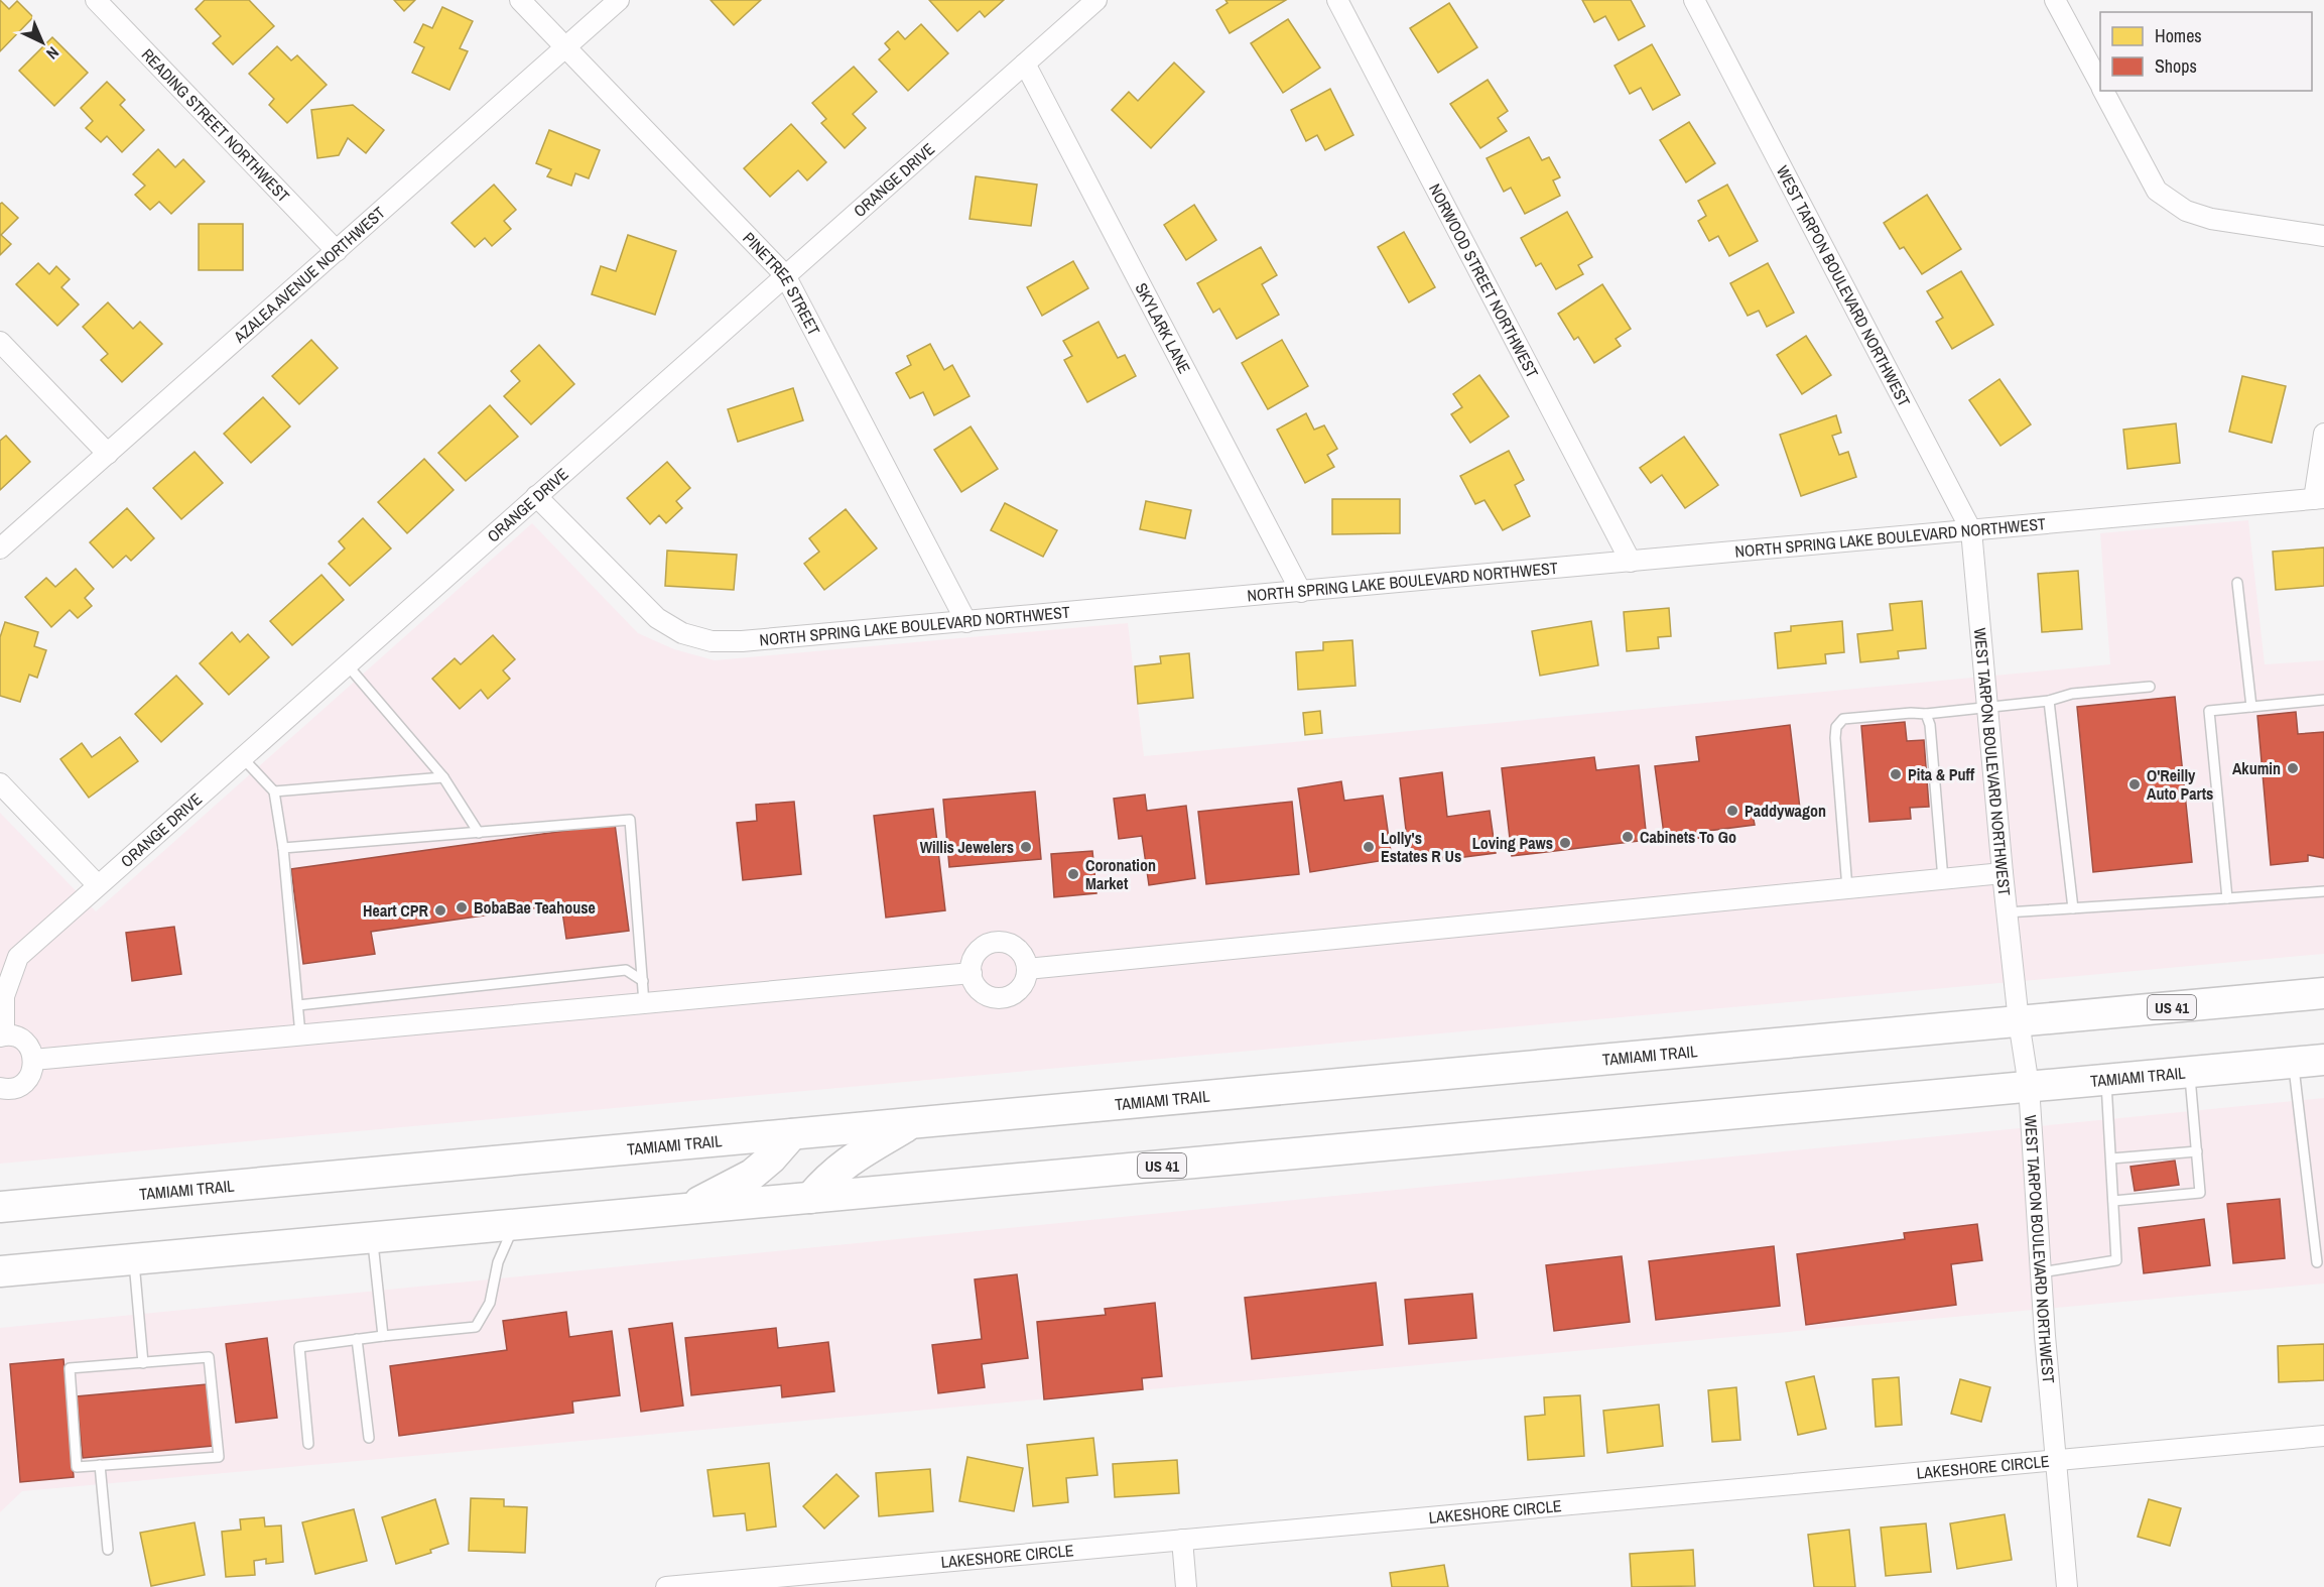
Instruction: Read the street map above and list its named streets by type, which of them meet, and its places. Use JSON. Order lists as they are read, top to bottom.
{
  "streets": {
    "main road": ["US 41", "TAMIAMI TRAIL"],
    "street": [
      "READING STREET NORTHWEST",
      "ORANGE DRIVE",
      "AZALEA AVENUE NORTHWEST",
      "NORWOOD STREET NORTHWEST",
      "PINETREE STREET",
      "WEST TARPON BOULEVARD NORTHWEST",
      "SKYLARK LANE",
      "NORTH SPRING LAKE BOULEVARD NORTHWEST",
      "LAKESHORE CIRCLE"
    ]
  },
  "crossings": [
    ["READING STREET NORTHWEST", "AZALEA AVENUE NORTHWEST"],
    ["ORANGE DRIVE", "PINETREE STREET"],
    ["ORANGE DRIVE", "SKYLARK LANE"],
    ["ORANGE DRIVE", "NORTH SPRING LAKE BOULEVARD NORTHWEST"],
    ["AZALEA AVENUE NORTHWEST", "PINETREE STREET"],
    ["NORWOOD STREET NORTHWEST", "NORTH SPRING LAKE BOULEVARD NORTHWEST"],
    ["PINETREE STREET", "NORTH SPRING LAKE BOULEVARD NORTHWEST"],
    ["WEST TARPON BOULEVARD NORTHWEST", "NORTH SPRING LAKE BOULEVARD NORTHWEST"],
    ["WEST TARPON BOULEVARD NORTHWEST", "TAMIAMI TRAIL"],
    ["WEST TARPON BOULEVARD NORTHWEST", "LAKESHORE CIRCLE"],
    ["SKYLARK LANE", "NORTH SPRING LAKE BOULEVARD NORTHWEST"]
  ],
  "places": [
    "Akumin",
    "Pita & Puff",
    "O'Reilly Auto Parts",
    "Paddywagon",
    "Cabinets To Go",
    "Loving Paws",
    "Willis Jewelers",
    "Lolly's Estates R Us",
    "Coronation Market",
    "BobaBae Teahouse",
    "Heart CPR"
  ],
  "legend": ["Homes", "Shops"],
  "north": "bottom right"
}
